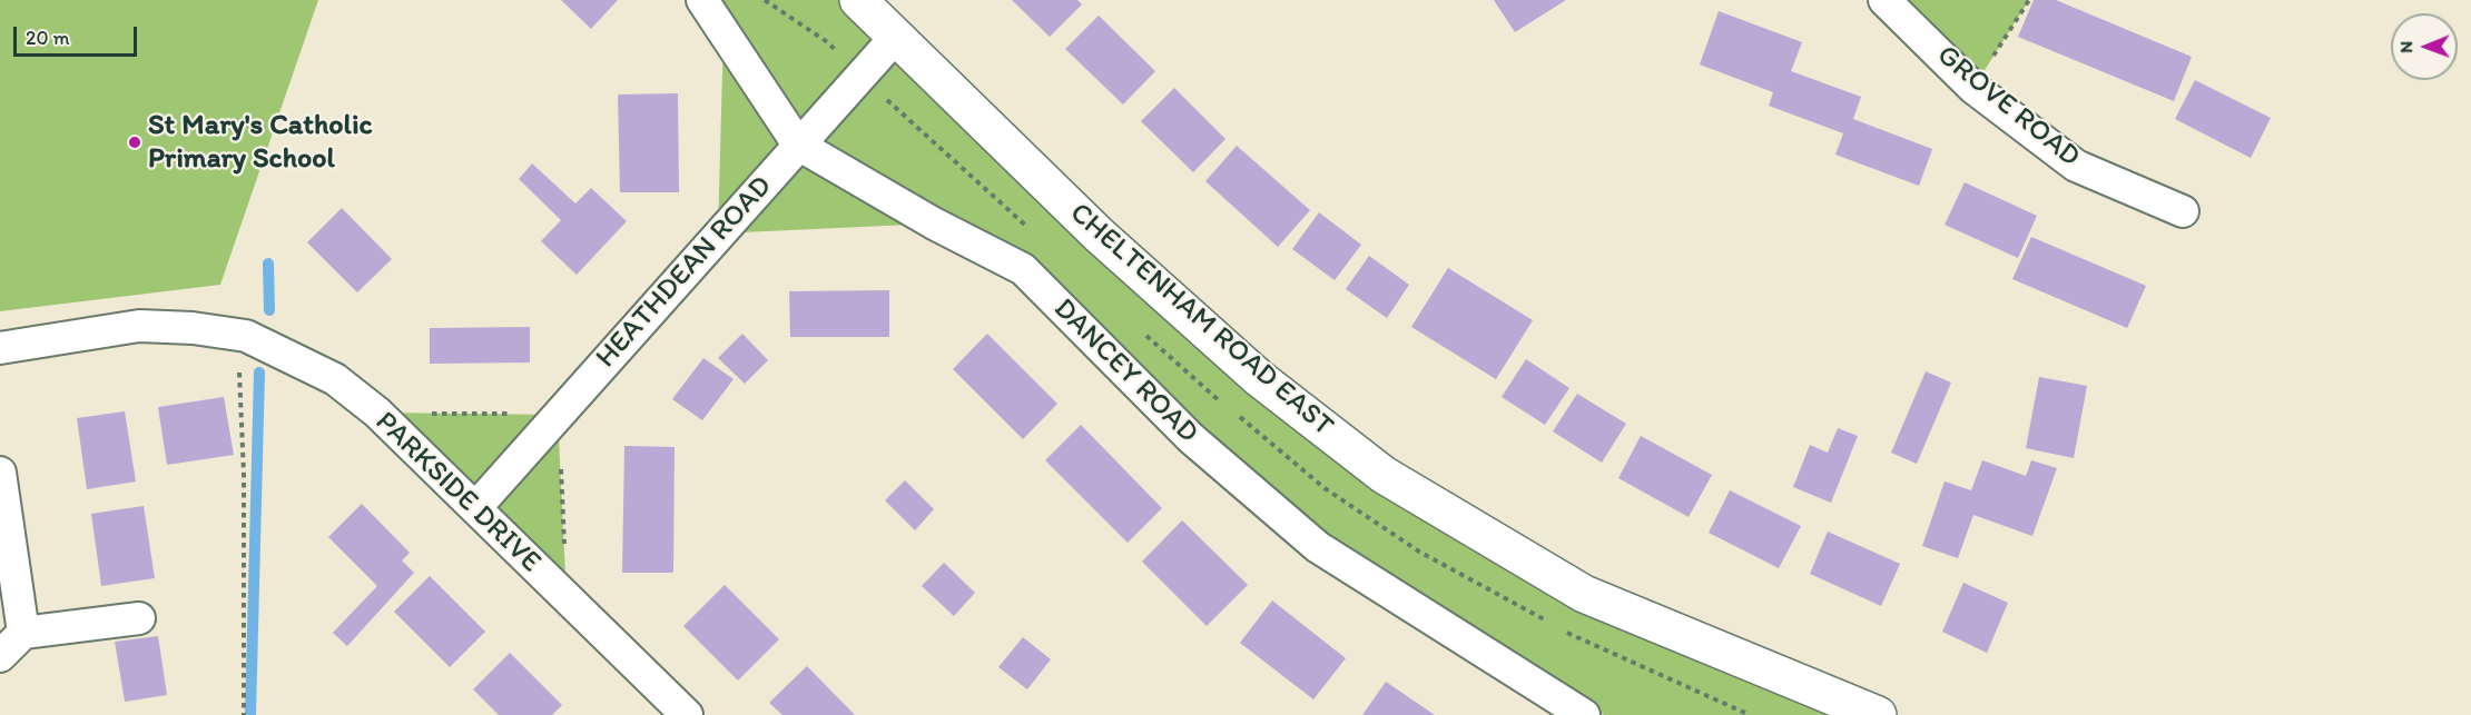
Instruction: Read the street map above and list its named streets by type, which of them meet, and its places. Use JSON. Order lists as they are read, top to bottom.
{
  "streets": {
    "main road": ["CHELTENHAM ROAD EAST"],
    "street": [
      "GROVE ROAD",
      "HEATHDEAN ROAD",
      "DANCEY ROAD",
      "PARKSIDE DRIVE"
    ]
  },
  "crossings": [
    ["HEATHDEAN ROAD", "CHELTENHAM ROAD EAST"],
    ["HEATHDEAN ROAD", "DANCEY ROAD"],
    ["HEATHDEAN ROAD", "PARKSIDE DRIVE"]
  ],
  "places": ["St Mary's Catholic Primary School"],
  "scale_bar": "20 m",
  "north": "left"
}
